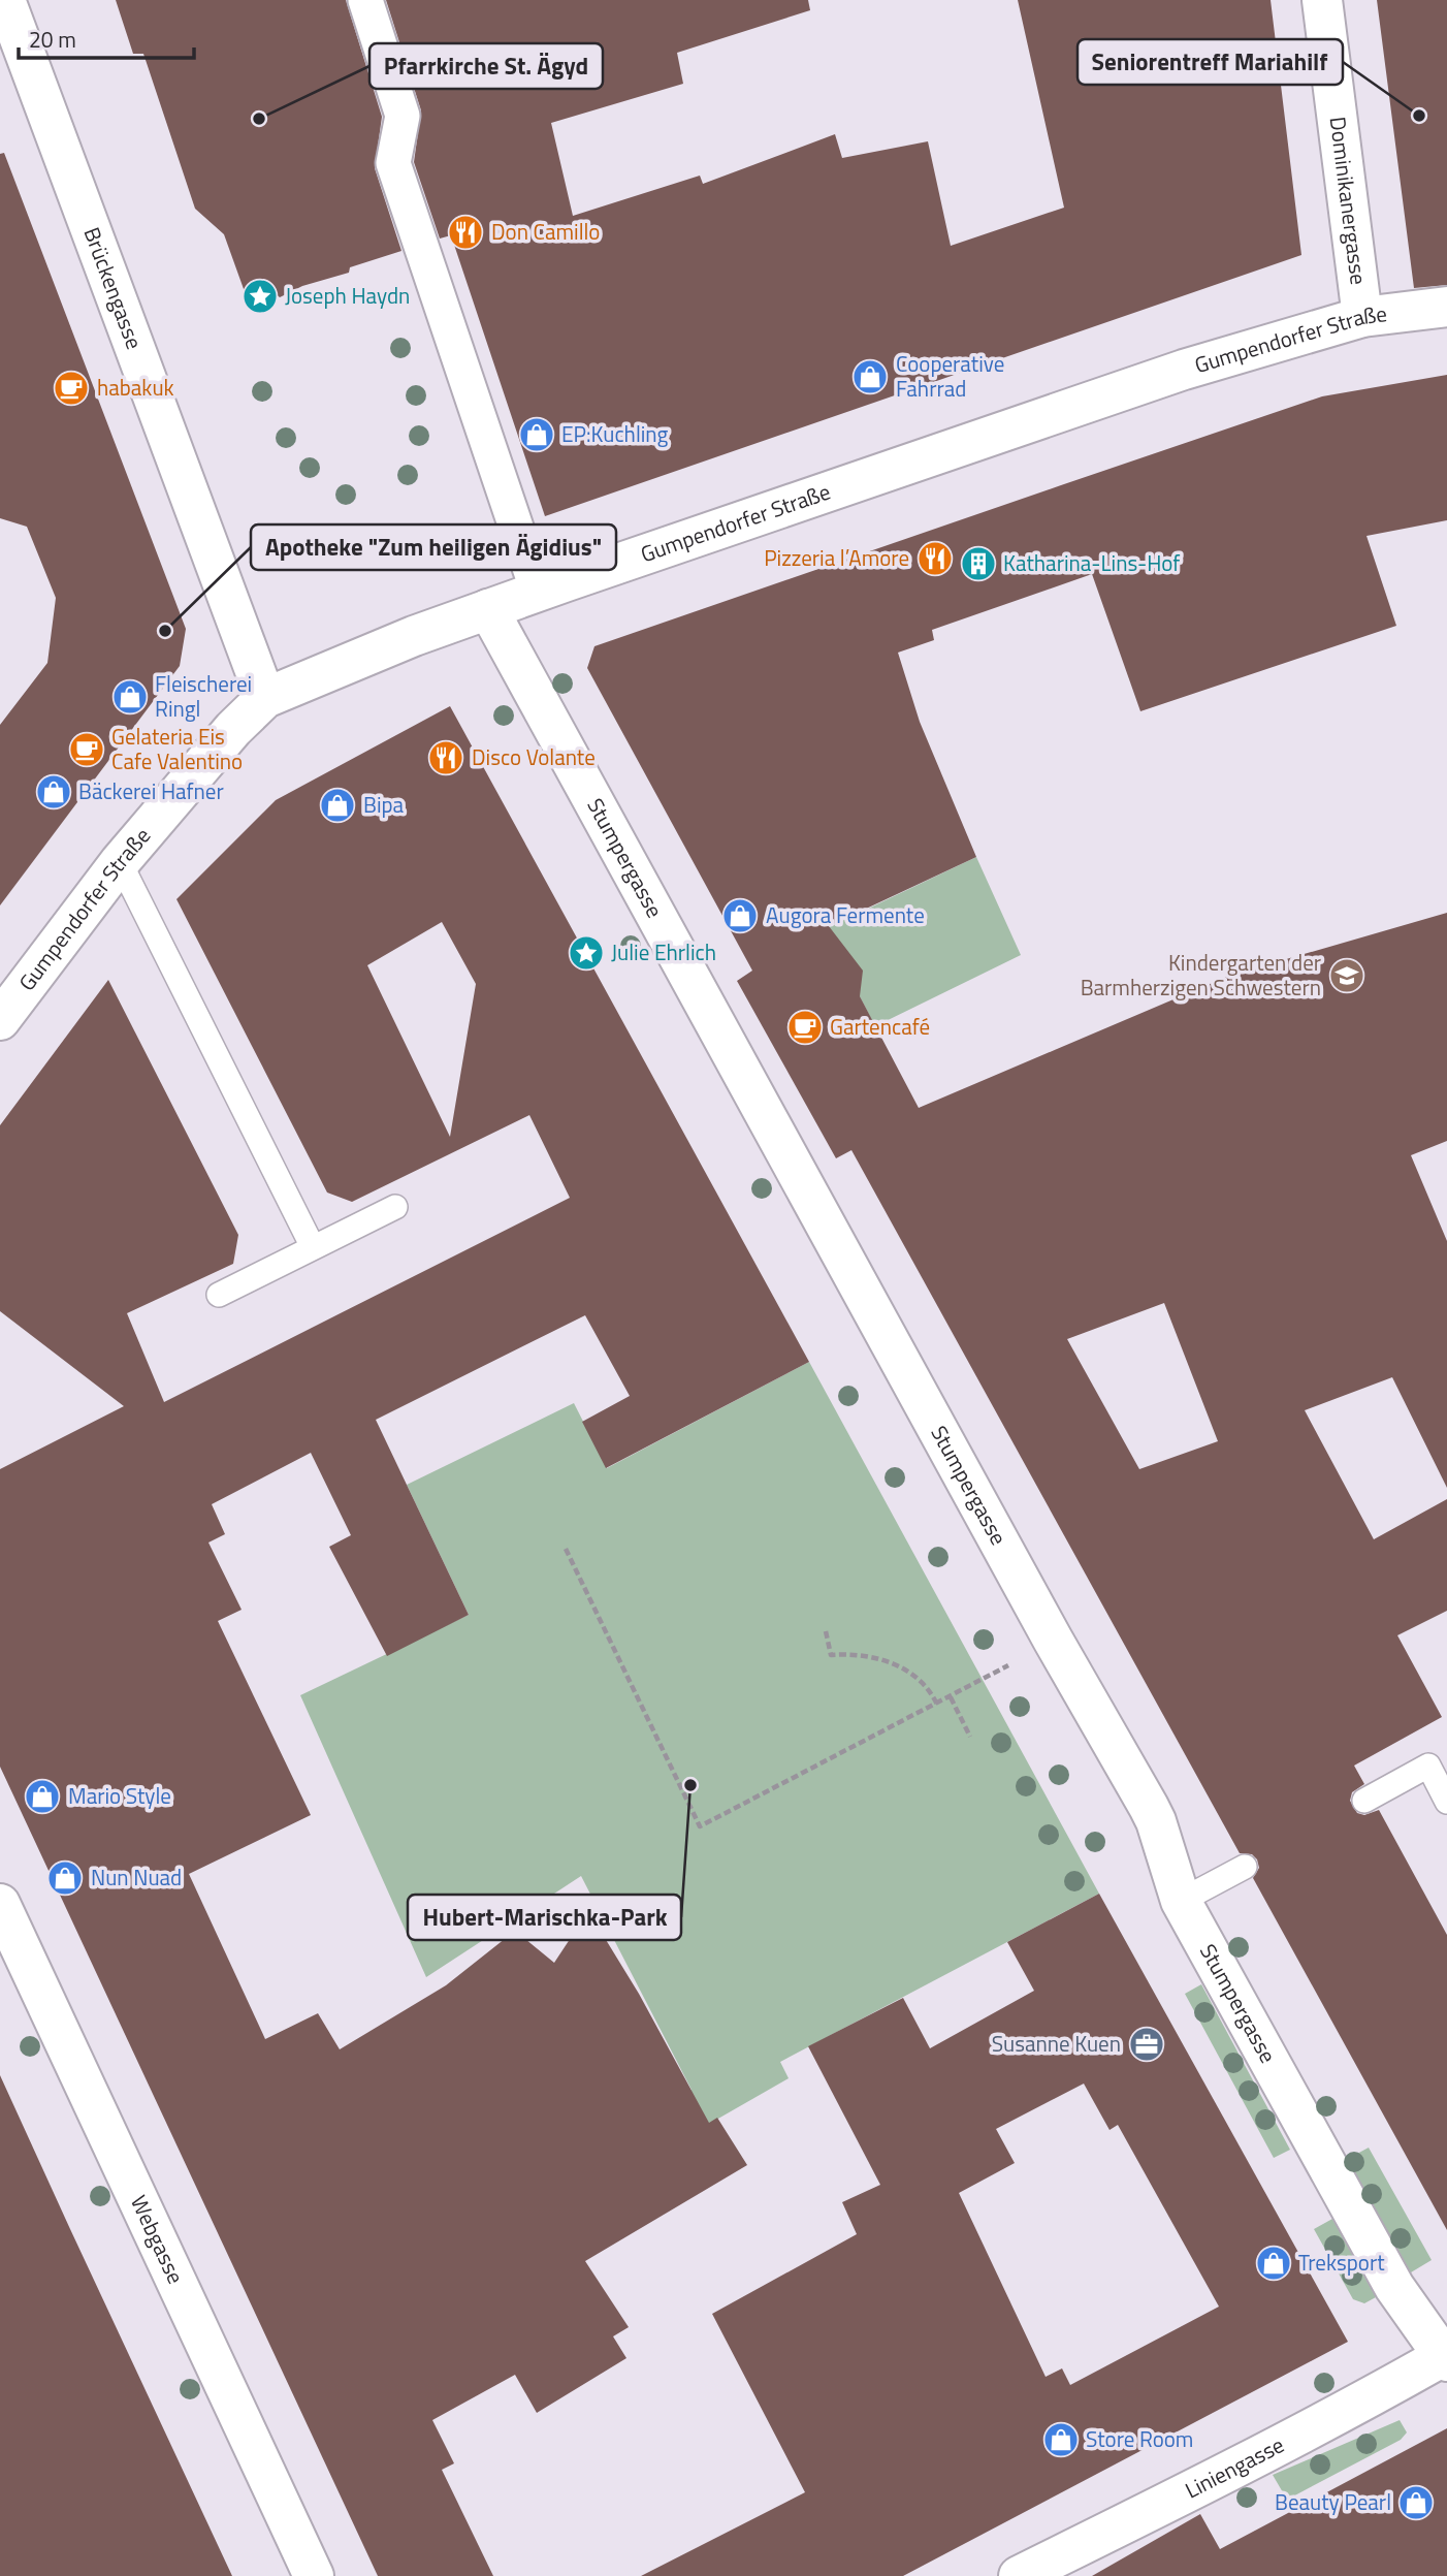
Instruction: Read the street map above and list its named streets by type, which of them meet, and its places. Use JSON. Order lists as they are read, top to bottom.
{
  "streets": {
    "street": [
      "Dominikanergasse",
      "Brückengasse",
      "Gumpendorfer Straße",
      "Stumpergasse",
      "Webgasse",
      "Liniengasse"
    ]
  },
  "crossings": [
    ["Dominikanergasse", "Gumpendorfer Straße"],
    ["Brückengasse", "Gumpendorfer Straße"],
    ["Gumpendorfer Straße", "Stumpergasse"],
    ["Stumpergasse", "Liniengasse"]
  ],
  "places": {
    "other": [
      "Seniorentreff Mariahilf",
      "Pfarrkirche St. Ägyd",
      "Apotheke \"Zum heiligen Ägidius\"",
      "Hubert-Marischka-Park"
    ],
    "restaurant": ["Don Camillo", "Pizzeria l’Amore", "Disco Volante"],
    "place": ["Joseph Haydn", "Julie Ehrlich"],
    "shop": [
      "Cooperative Fahrrad",
      "EP:Kuchling",
      "Fleischerei Ringl",
      "Bäckerei Hafner",
      "Bipa",
      "Augora Fermente",
      "Mario Style",
      "Nun Nuad",
      "Treksport",
      "Store Room",
      "Beauty Pearl"
    ],
    "cafe": ["habakuk", "Gelateria Eis Cafe Valentino", "Gartencafé"],
    "building": ["Katharina-Lins-Hof"],
    "school or university": ["Kindergarten der Barmherzigen Schwestern"],
    "office": ["Susanne Kuen"]
  },
  "scale_bar": "20 m"
}
